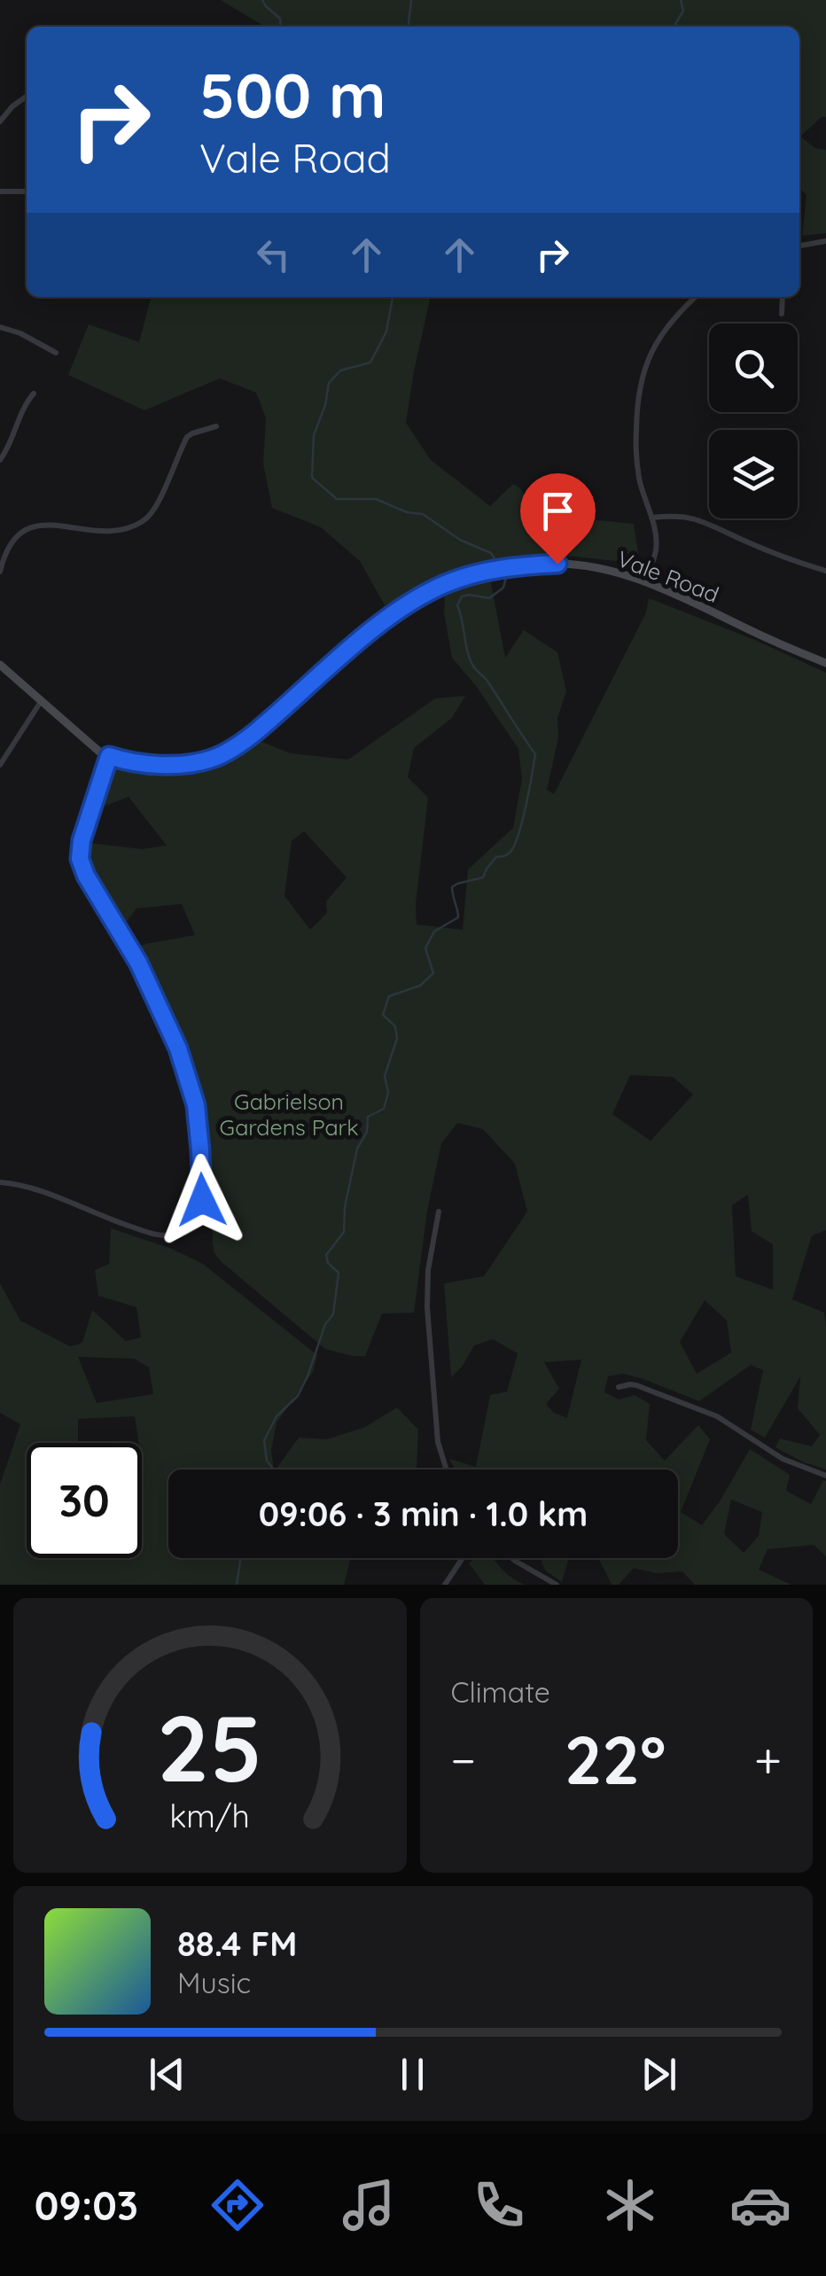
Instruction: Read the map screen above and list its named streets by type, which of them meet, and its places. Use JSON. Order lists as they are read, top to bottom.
{
  "streets": {
    "main road": ["Vale Road"]
  },
  "parks": ["Gabrielson Gardens Park"],
  "page": {
    "turn": ["500 m", "Vale Road"],
    "limit": "30",
    "trip": "09:06 · 3 min · 1.0 km",
    "tile": "Climate",
    "heat": ["−", "22°", "+"],
    "song": ["88.4 FM", "Music"],
    "tabs": "09:03",
    "gauge": ["25", "km/h"]
  }
}
